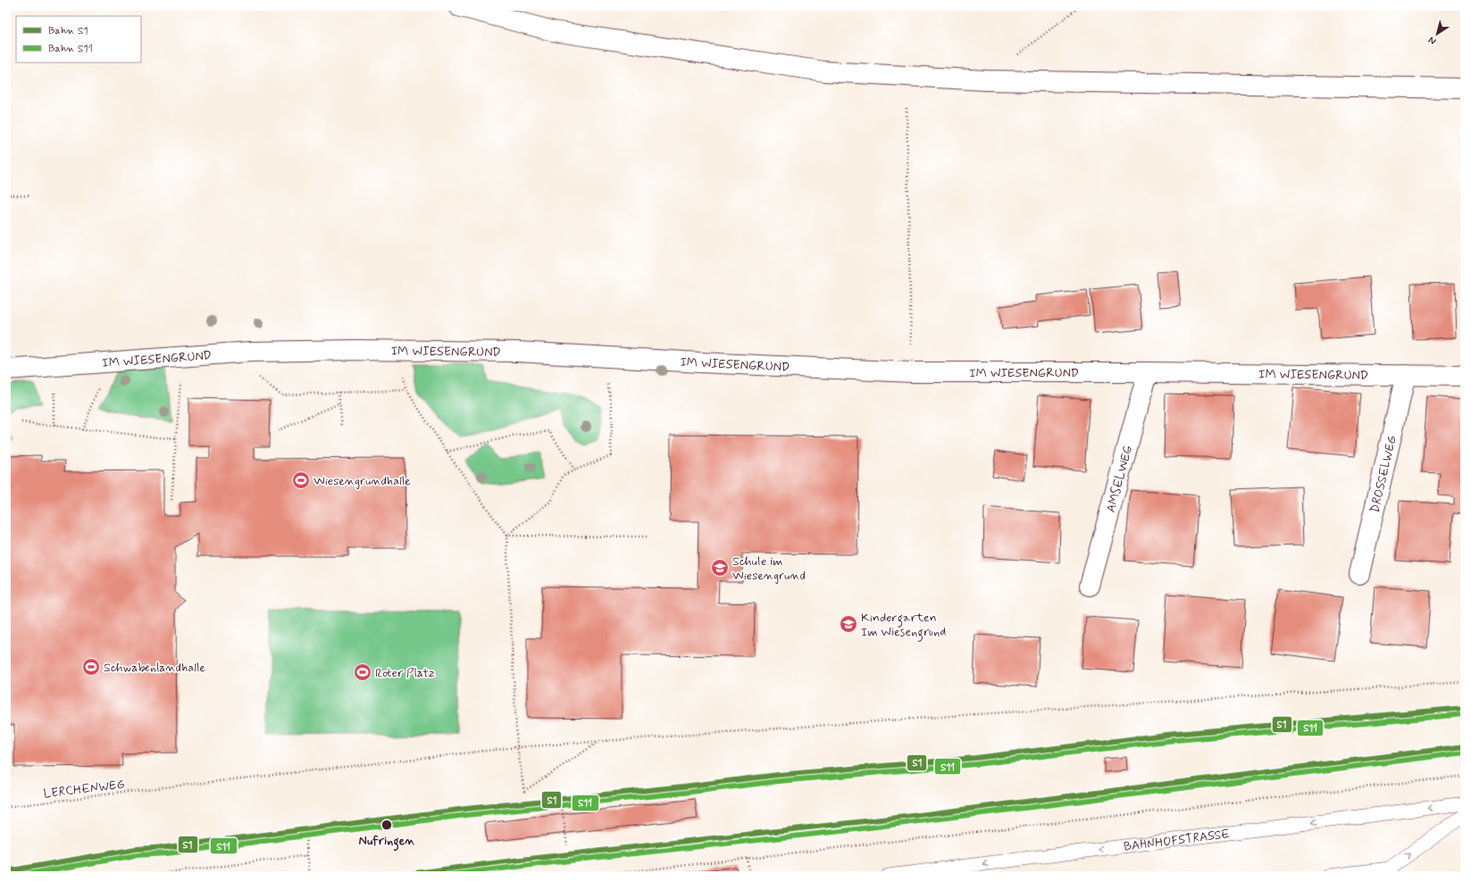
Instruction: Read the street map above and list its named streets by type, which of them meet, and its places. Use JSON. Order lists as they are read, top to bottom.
{
  "streets": {
    "street": ["IM WIESENGRUND", "DROSSELWEG", "AMSELWEG"],
    "lane": ["BAHNHOFSTRASSE"],
    "path": ["LERCHENWEG"]
  },
  "crossings": [
    ["IM WIESENGRUND", "DROSSELWEG"],
    ["IM WIESENGRUND", "AMSELWEG"]
  ],
  "one_way": ["BAHNHOFSTRASSE"],
  "places": {
    "sports": ["Wiesengrundhalle", "Schwabenlandhalle", "Roter Platz"],
    "school or university": ["Schule im Wiesengrund", "Kindergarten Im Wiesengrund"],
    "other": ["Nufringen"]
  },
  "lines": ["rail line S1", "rail line S11"],
  "legend": ["Bahn S1", "Bahn S11"],
  "north": "bottom left"
}
